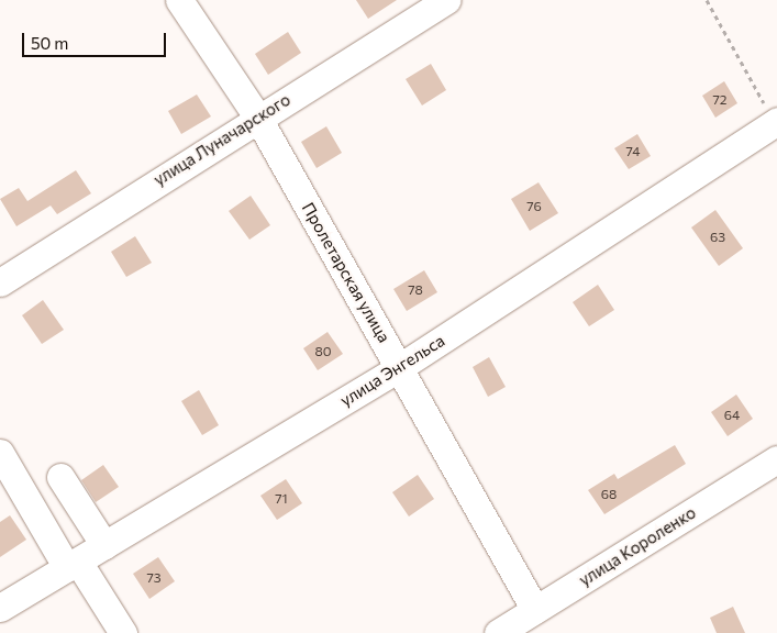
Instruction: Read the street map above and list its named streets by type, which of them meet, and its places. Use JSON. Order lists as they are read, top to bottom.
{
  "streets": {
    "street": [
      "улица Луначарского",
      "Пролетарская улица",
      "улица Энгельса",
      "улица Короленко"
    ]
  },
  "crossings": [
    ["улица Луначарского", "Пролетарская улица"],
    ["Пролетарская улица", "улица Энгельса"],
    ["Пролетарская улица", "улица Короленко"]
  ],
  "house_numbers": [
    "72",
    "74",
    "76",
    "63",
    "78",
    "80",
    "64",
    "68",
    "71",
    "73"
  ],
  "scale_bar": "50 m"
}
